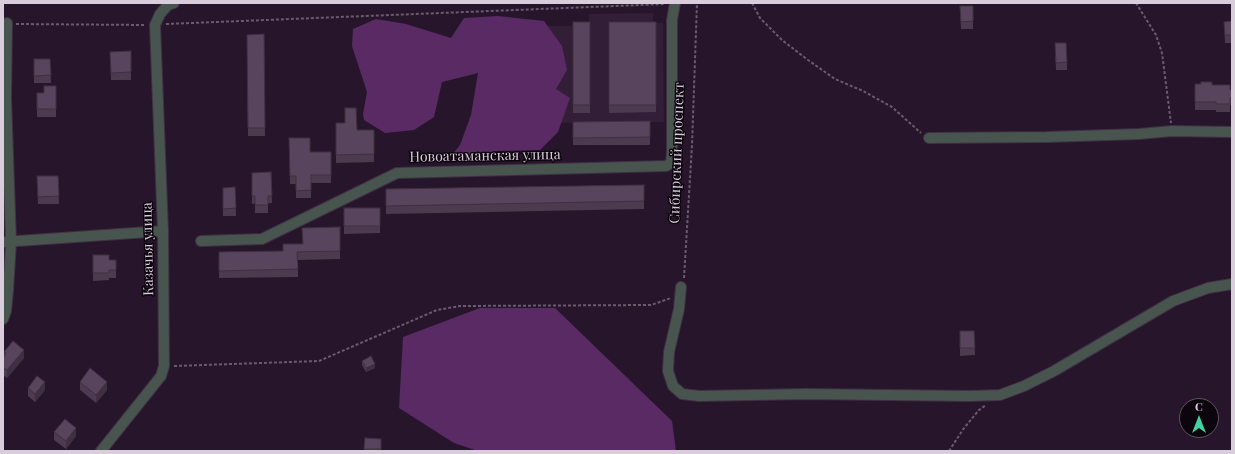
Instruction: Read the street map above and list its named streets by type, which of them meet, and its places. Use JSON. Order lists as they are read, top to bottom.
{
  "streets": {
    "street": ["Сибирский проспект", "Новоатаманская улица", "Казачья улица"]
  },
  "crossings": [
    ["Сибирский проспект", "Новоатаманская улица"]
  ],
  "north": "top"
}
